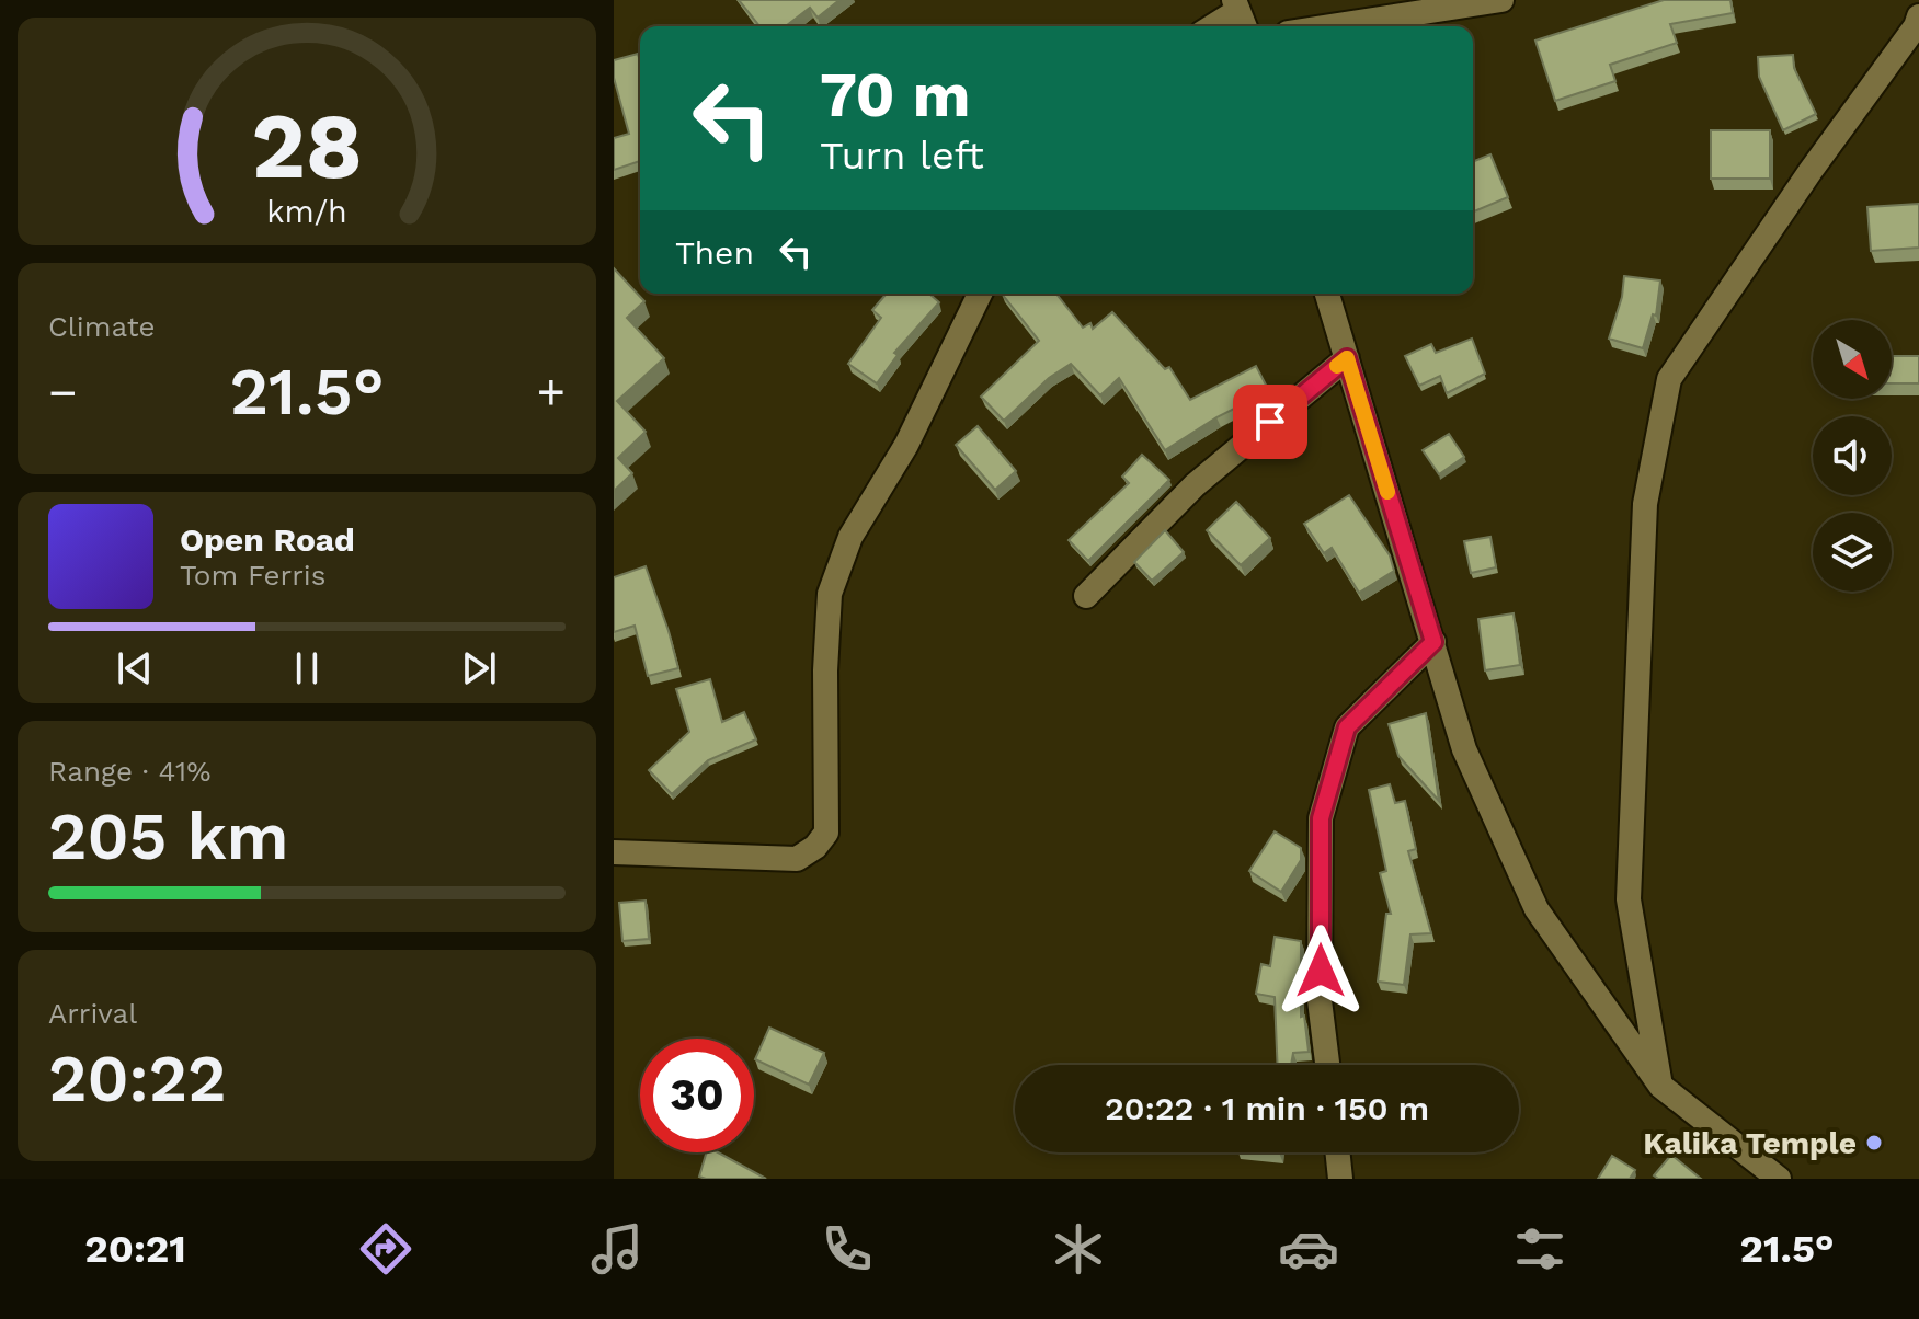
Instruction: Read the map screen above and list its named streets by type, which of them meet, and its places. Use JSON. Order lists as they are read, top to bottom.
{
  "places": ["Kalika Temple"],
  "north": "bottom right",
  "page": {
    "turn": ["70 m", "Turn left"],
    "then": "Then",
    "tile": [
      "Climate",
      ["Range · 41%", "205 km"],
      ["Arrival", "20:22"]
    ],
    "heat": ["−", "21.5°", "+"],
    "song": ["Open Road", "Tom Ferris"],
    "limit": "30",
    "trip": "20:22 · 1 min · 150 m",
    "tabs": ["20:21", "21.5°"],
    "gauge": ["28", "km/h"]
  }
}
